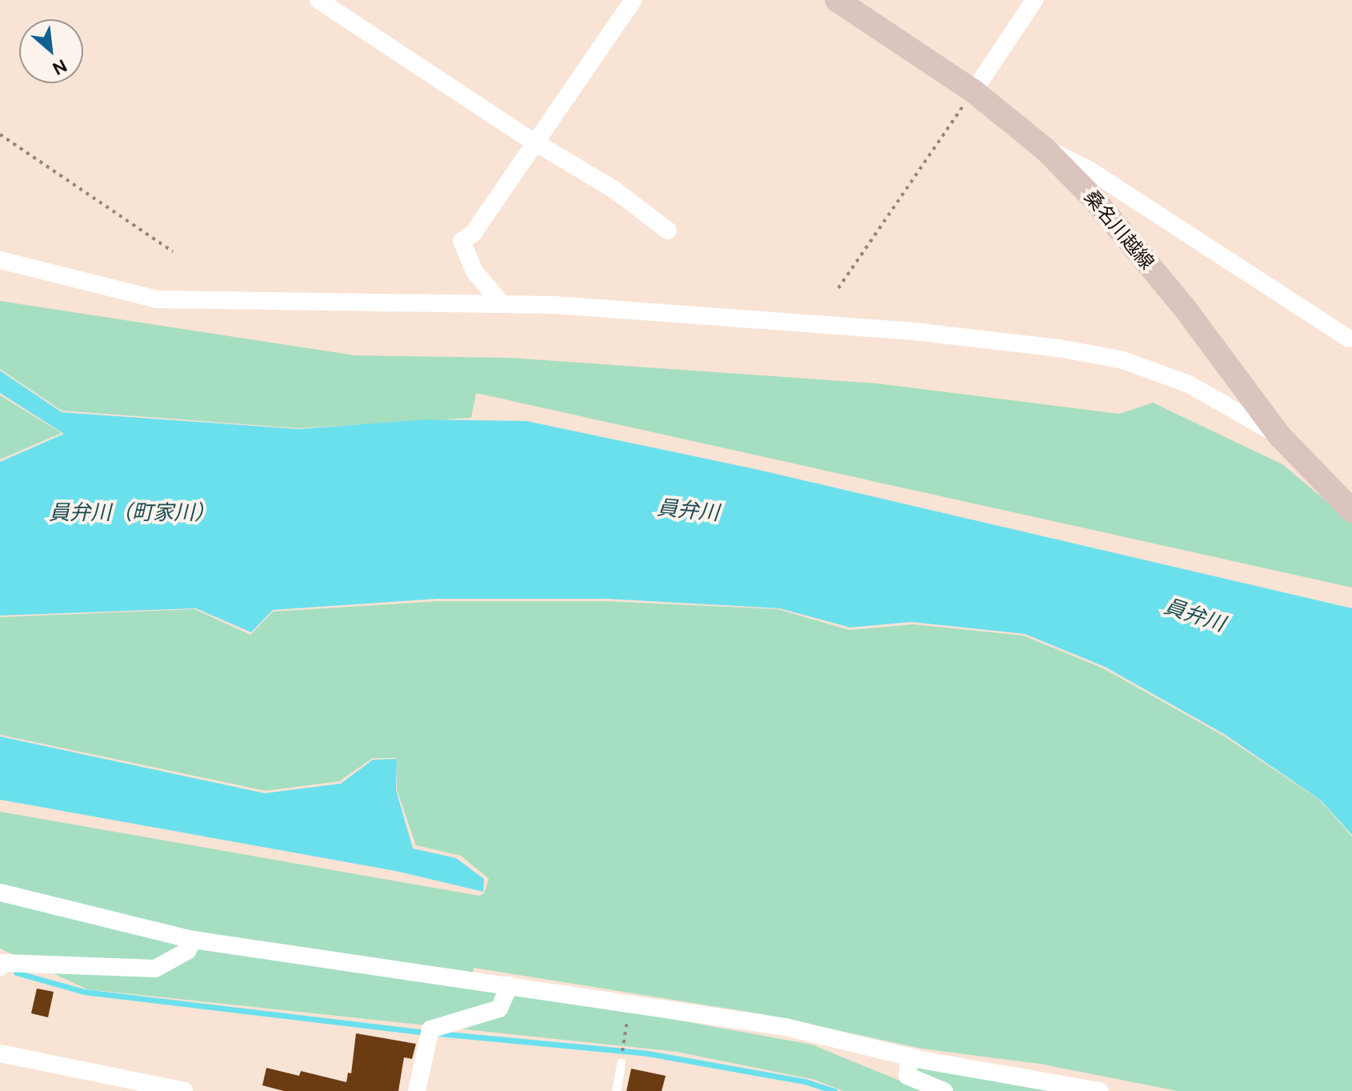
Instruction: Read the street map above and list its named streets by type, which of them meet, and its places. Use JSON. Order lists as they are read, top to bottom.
{
  "streets": {
    "main road": ["桑名川越線"]
  },
  "water": ["員弁川", "員弁川（町家川）"],
  "north": "bottom right"
}
